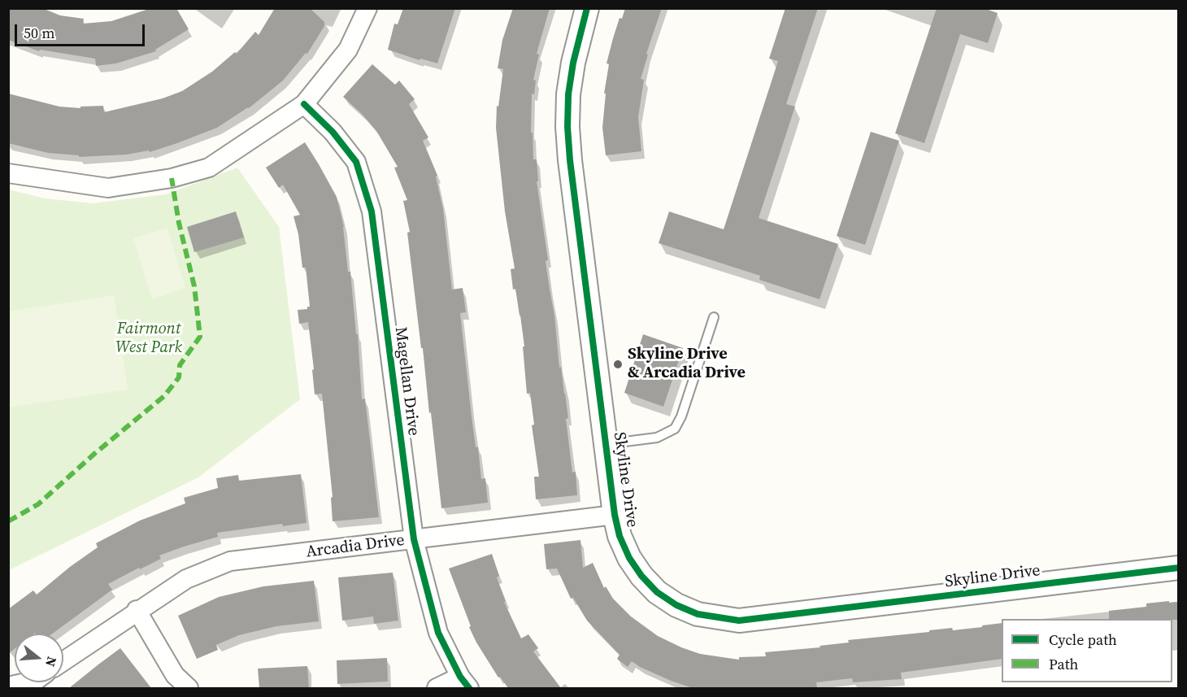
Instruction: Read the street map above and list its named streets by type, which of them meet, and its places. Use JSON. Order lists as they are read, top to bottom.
{
  "streets": {
    "street": ["Magellan Drive", "Skyline Drive", "Arcadia Drive"]
  },
  "crossings": [
    ["Magellan Drive", "Arcadia Drive"],
    ["Skyline Drive", "Arcadia Drive"]
  ],
  "parks": ["Fairmont West Park"],
  "places": ["Skyline Drive & Arcadia Drive"],
  "legend": ["Cycle path", "Path"],
  "scale_bar": "50 m",
  "north": "right"
}
